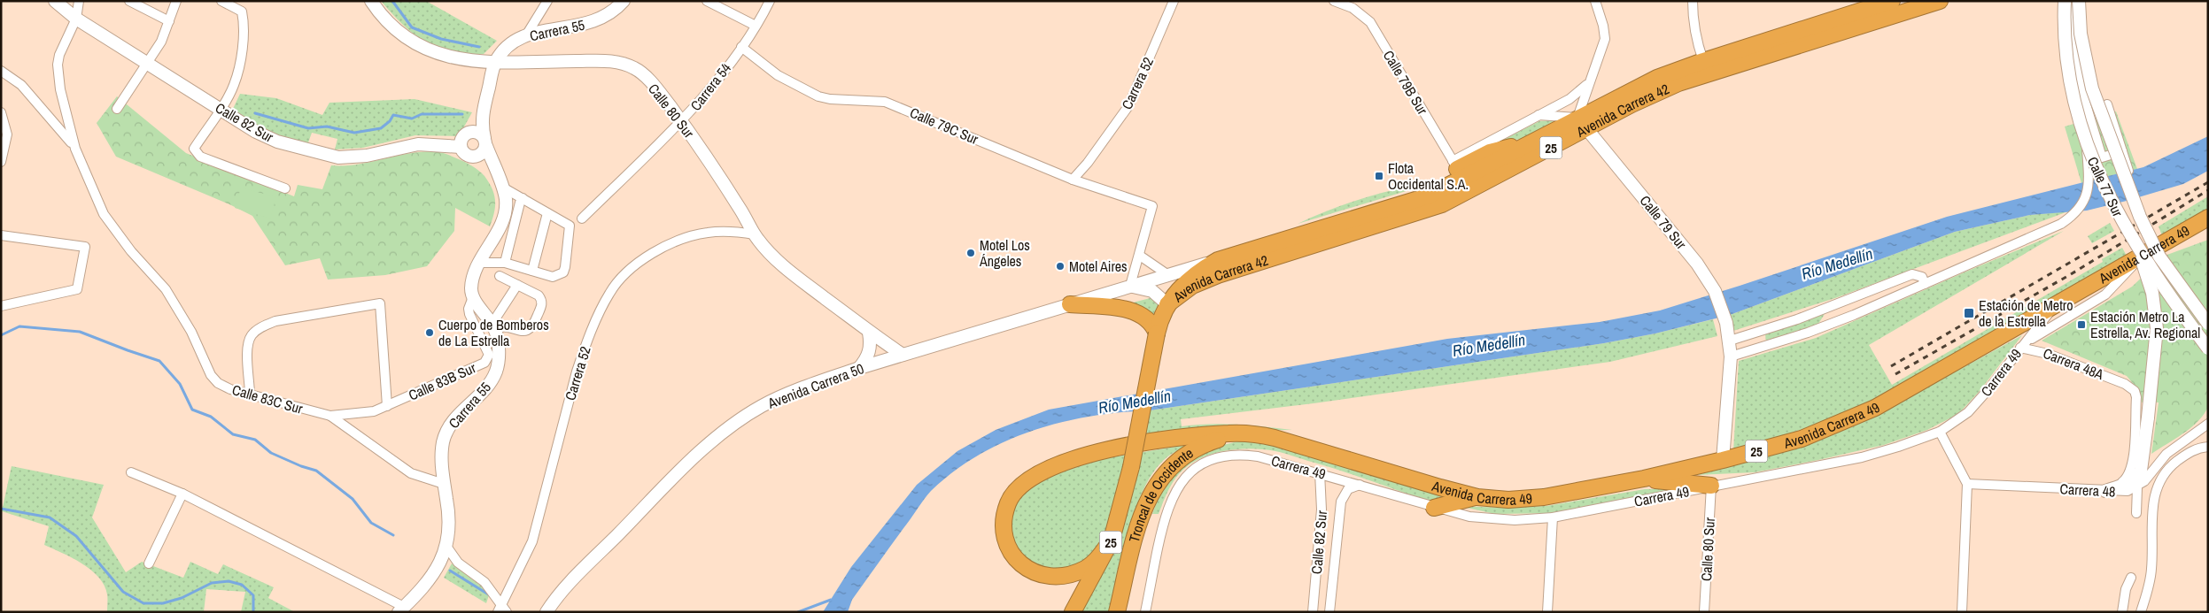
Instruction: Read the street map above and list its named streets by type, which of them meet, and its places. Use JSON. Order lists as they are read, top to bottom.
{
  "streets": {
    "highway": [
      "Avenida Carrera 42",
      "25",
      "Avenida Carrera 49",
      "Troncal de Occidente"
    ],
    "street": [
      "Carrera 55",
      "Calle 79B Sur",
      "Carrera 52",
      "Carrera 54",
      "Calle 80 Sur",
      "Calle 82 Sur",
      "Calle 79C Sur",
      "Calle 77 Sur",
      "Calle 79 Sur",
      "Carrera 48A",
      "Carrera 49",
      "Calle 83B Sur",
      "Avenida Carrera 50",
      "Calle 83C Sur",
      "Carrera 48"
    ]
  },
  "crossings": [
    ["Carrera 55", "Calle 80 Sur"],
    ["Carrera 55", "Calle 82 Sur"],
    ["Carrera 55", "Calle 83B Sur"],
    ["Carrera 55", "Calle 83C Sur"],
    ["Calle 79B Sur", "Avenida Carrera 42"],
    ["Carrera 52", "Calle 80 Sur"],
    ["Carrera 52", "Calle 79C Sur"],
    ["Carrera 54", "Calle 80 Sur"],
    ["Carrera 54", "Calle 79C Sur"],
    ["Calle 80 Sur", "Carrera 49"],
    ["Calle 80 Sur", "Avenida Carrera 50"],
    ["Avenida Carrera 42", "Calle 79 Sur"],
    ["Avenida Carrera 42", "Avenida Carrera 50"],
    ["Avenida Carrera 42", "Troncal de Occidente"],
    ["Calle 82 Sur", "Carrera 49"],
    ["Calle 77 Sur", "Avenida Carrera 49"],
    ["Calle 77 Sur", "Carrera 48A"],
    ["Calle 79 Sur", "Avenida Carrera 49"],
    ["Avenida Carrera 49", "Carrera 48A"],
    ["Avenida Carrera 49", "Carrera 49"],
    ["Avenida Carrera 49", "Troncal de Occidente"],
    ["Carrera 48A", "Carrera 49"],
    ["Carrera 48A", "Carrera 48"],
    ["Calle 83B Sur", "Calle 83C Sur"],
    ["Avenida Carrera 50", "Troncal de Occidente"]
  ],
  "water": ["Río Medellín"],
  "places": {
    "transit": ["Flota Occidental S.A.", "Estación de Metro de la Estrella", "Estación Metro La Estrella, Av. Regional"],
    "other": ["Motel Los Ángeles", "Motel Aires", "Cuerpo de Bomberos de La Estrella"]
  }
}
